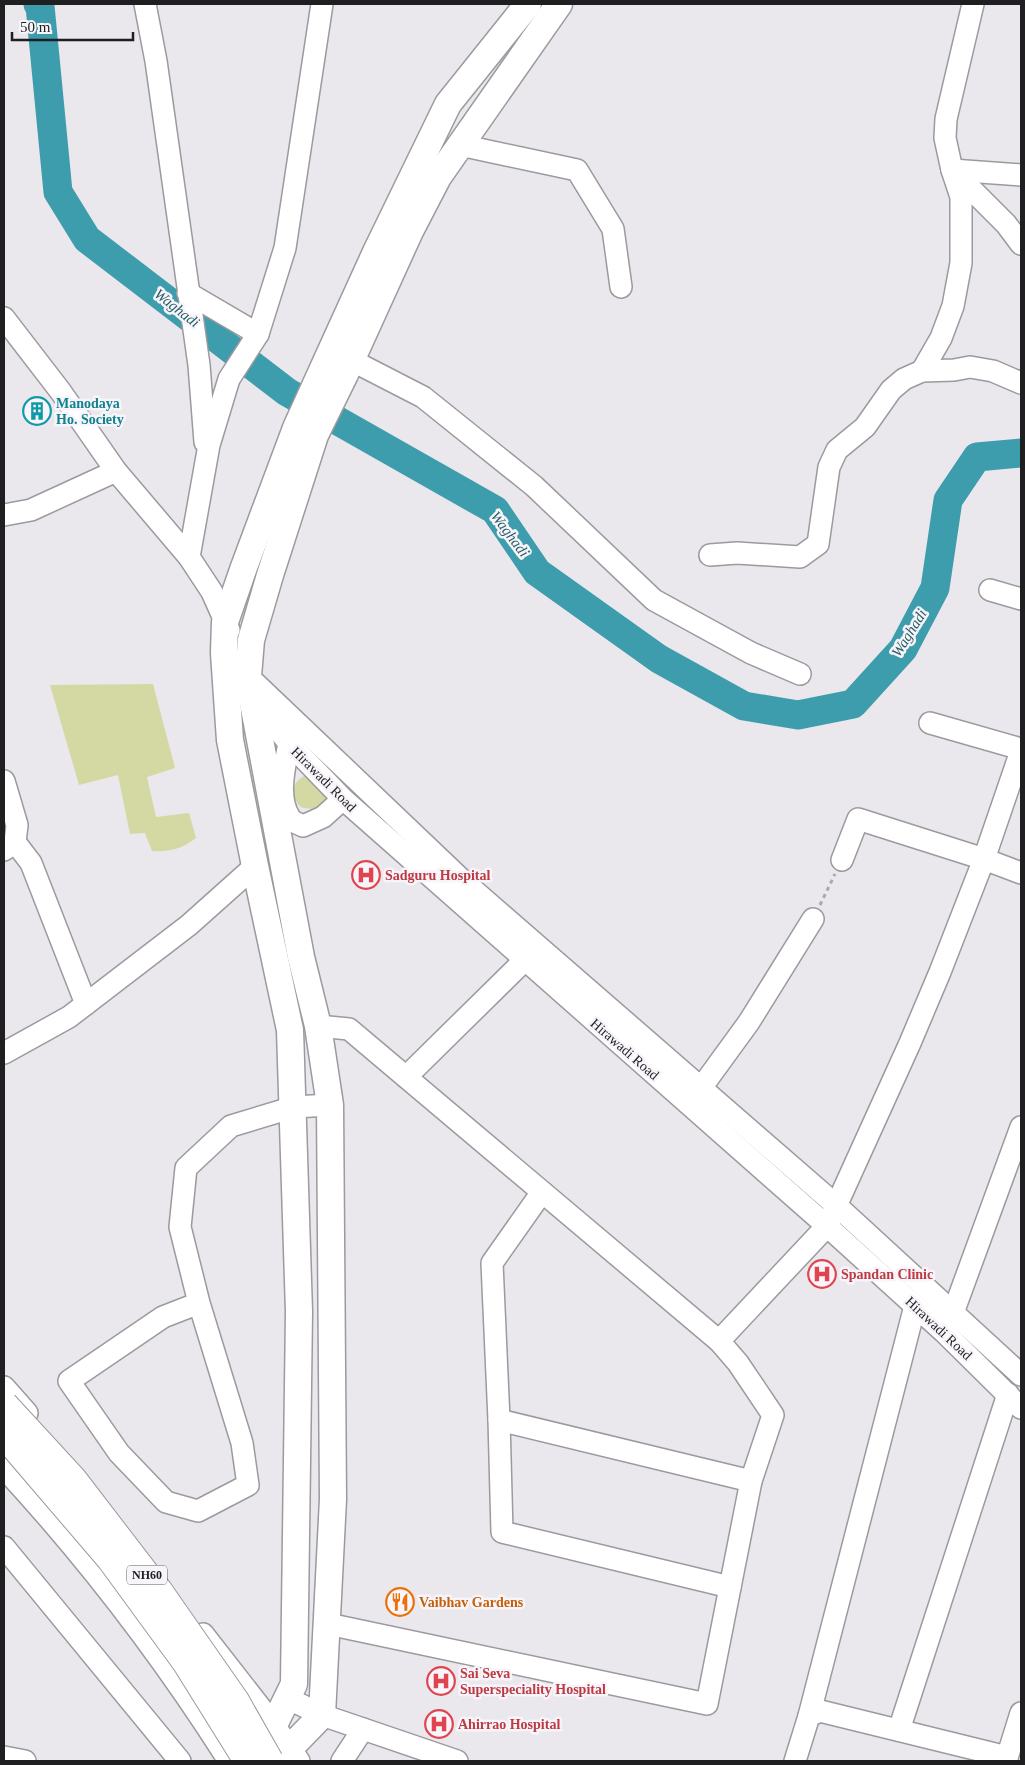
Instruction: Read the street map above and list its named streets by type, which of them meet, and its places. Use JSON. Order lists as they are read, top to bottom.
{
  "streets": {
    "highway": ["NH60"],
    "street": ["Hirawadi Road"]
  },
  "water": ["Waghadi"],
  "places": {
    "building": ["Manodaya Ho. Society"],
    "hospital": [
      "Sadguru Hospital",
      "Spandan Clinic",
      "Sai Seva Superspeciality Hospital",
      "Ahirrao Hospital"
    ],
    "restaurant": ["Vaibhav Gardens"]
  },
  "scale_bar": "50 m"
}
